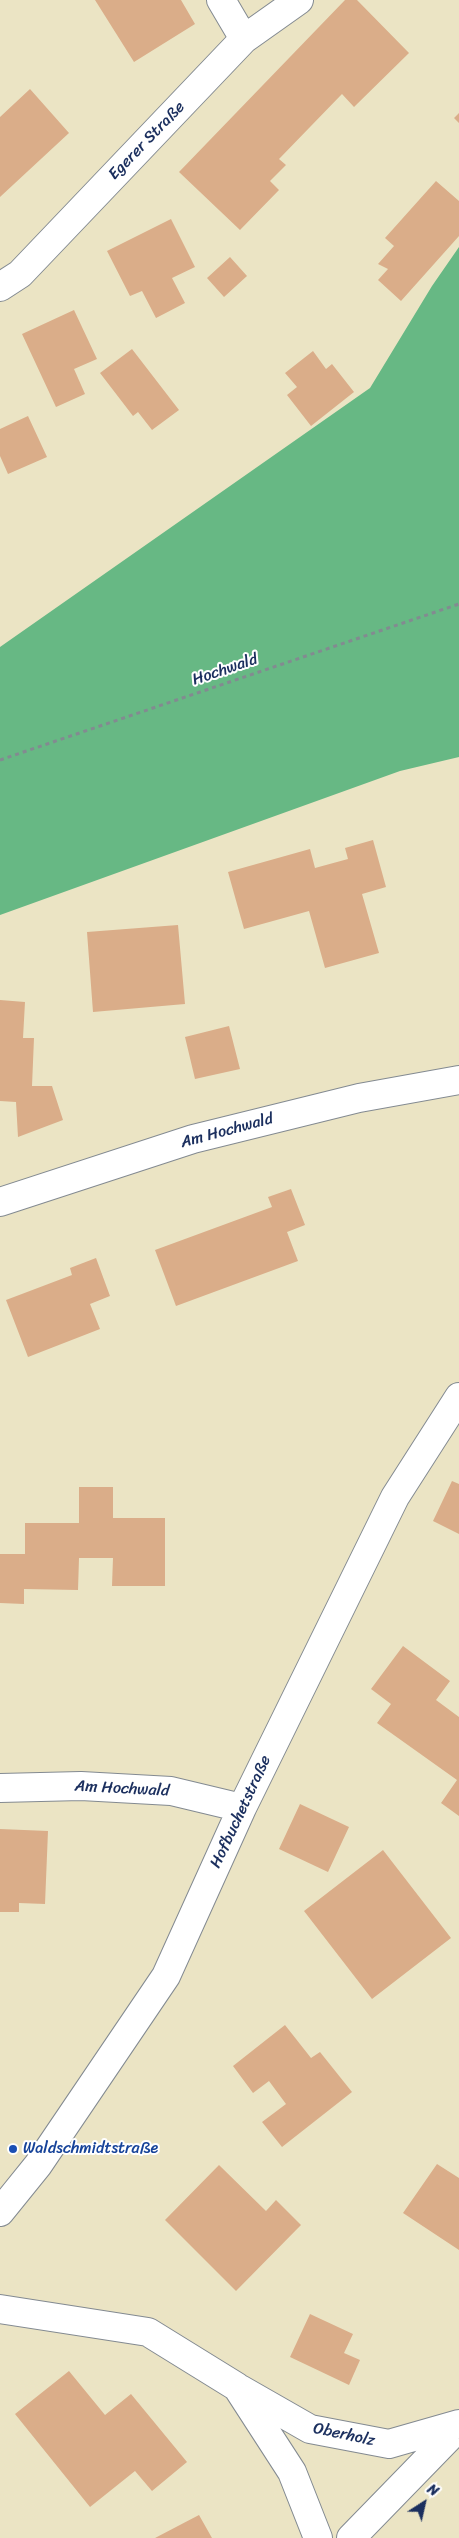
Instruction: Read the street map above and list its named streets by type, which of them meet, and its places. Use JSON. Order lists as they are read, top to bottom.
{
  "streets": {
    "street": [
      "Egerer Straße",
      "Am Hochwald",
      "Hofbuchetstraße",
      "Oberholz"
    ],
    "path": ["Hochwald"]
  },
  "crossings": [
    ["Am Hochwald", "Hofbuchetstraße"]
  ],
  "places": ["Waldschmidtstraße"],
  "north": "top right"
}
